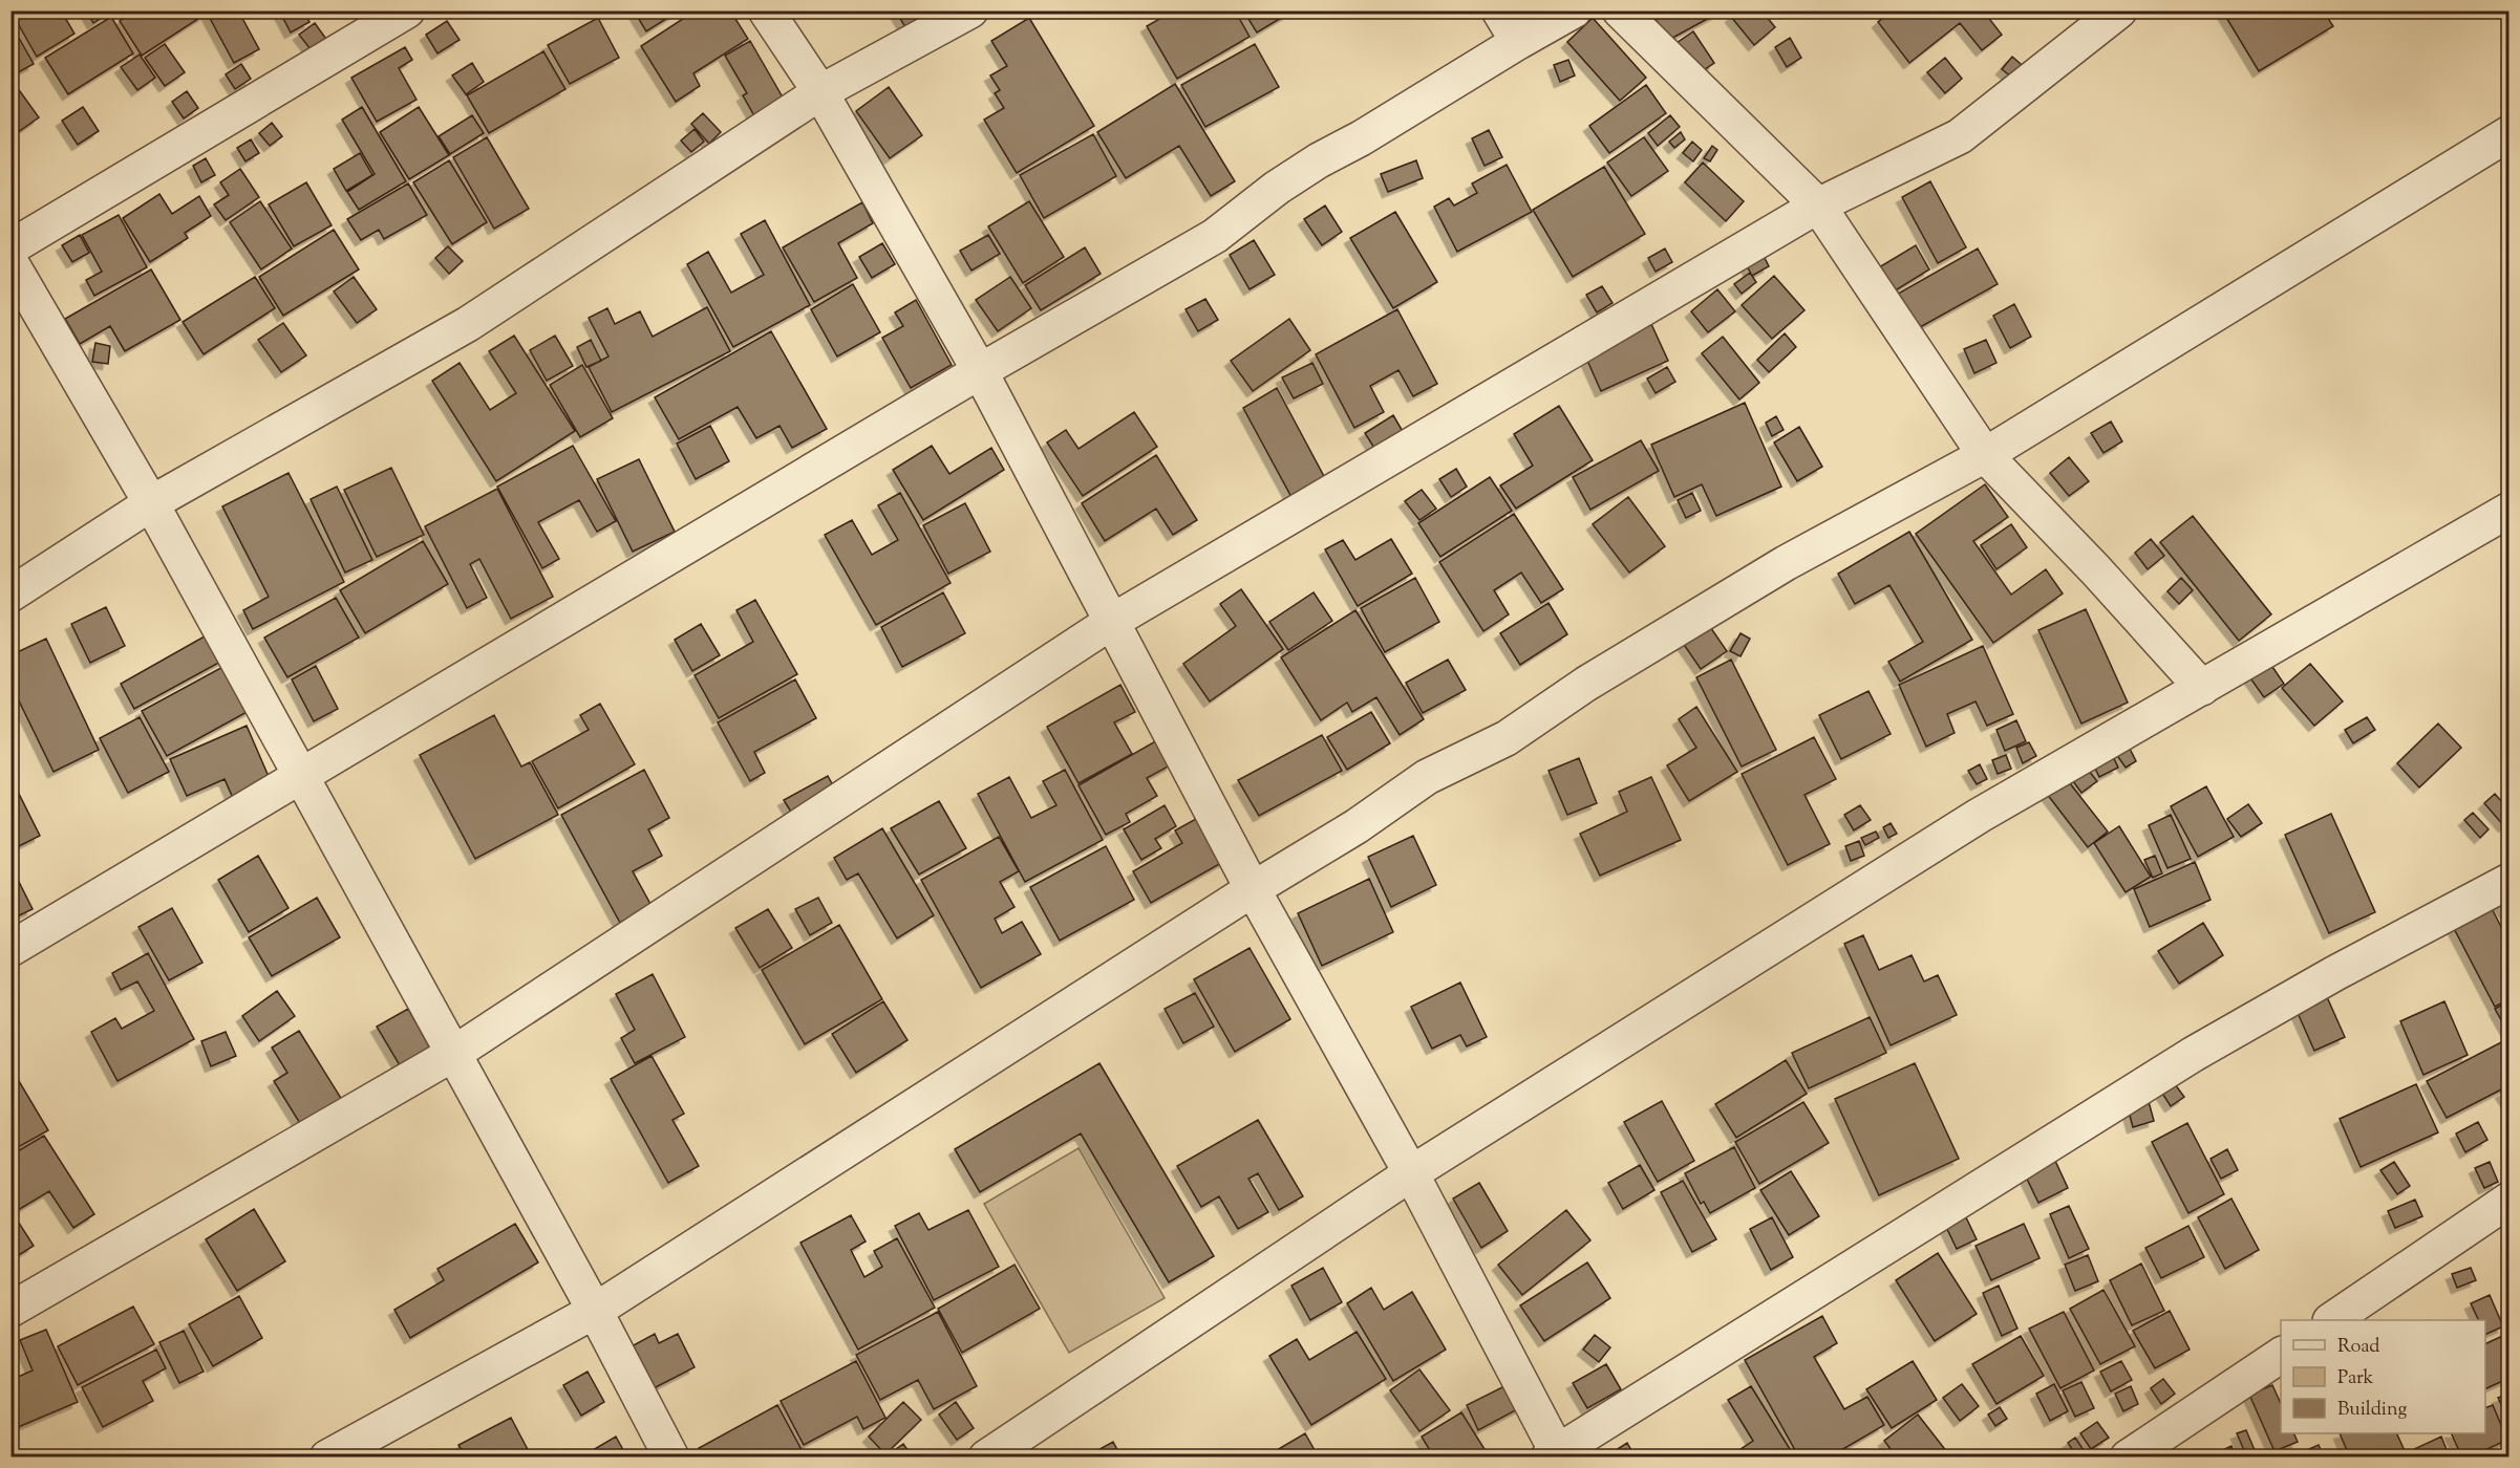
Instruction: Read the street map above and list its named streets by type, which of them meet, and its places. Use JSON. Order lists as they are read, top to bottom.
{
  "legend": ["Road", "Park", "Building"]
}
